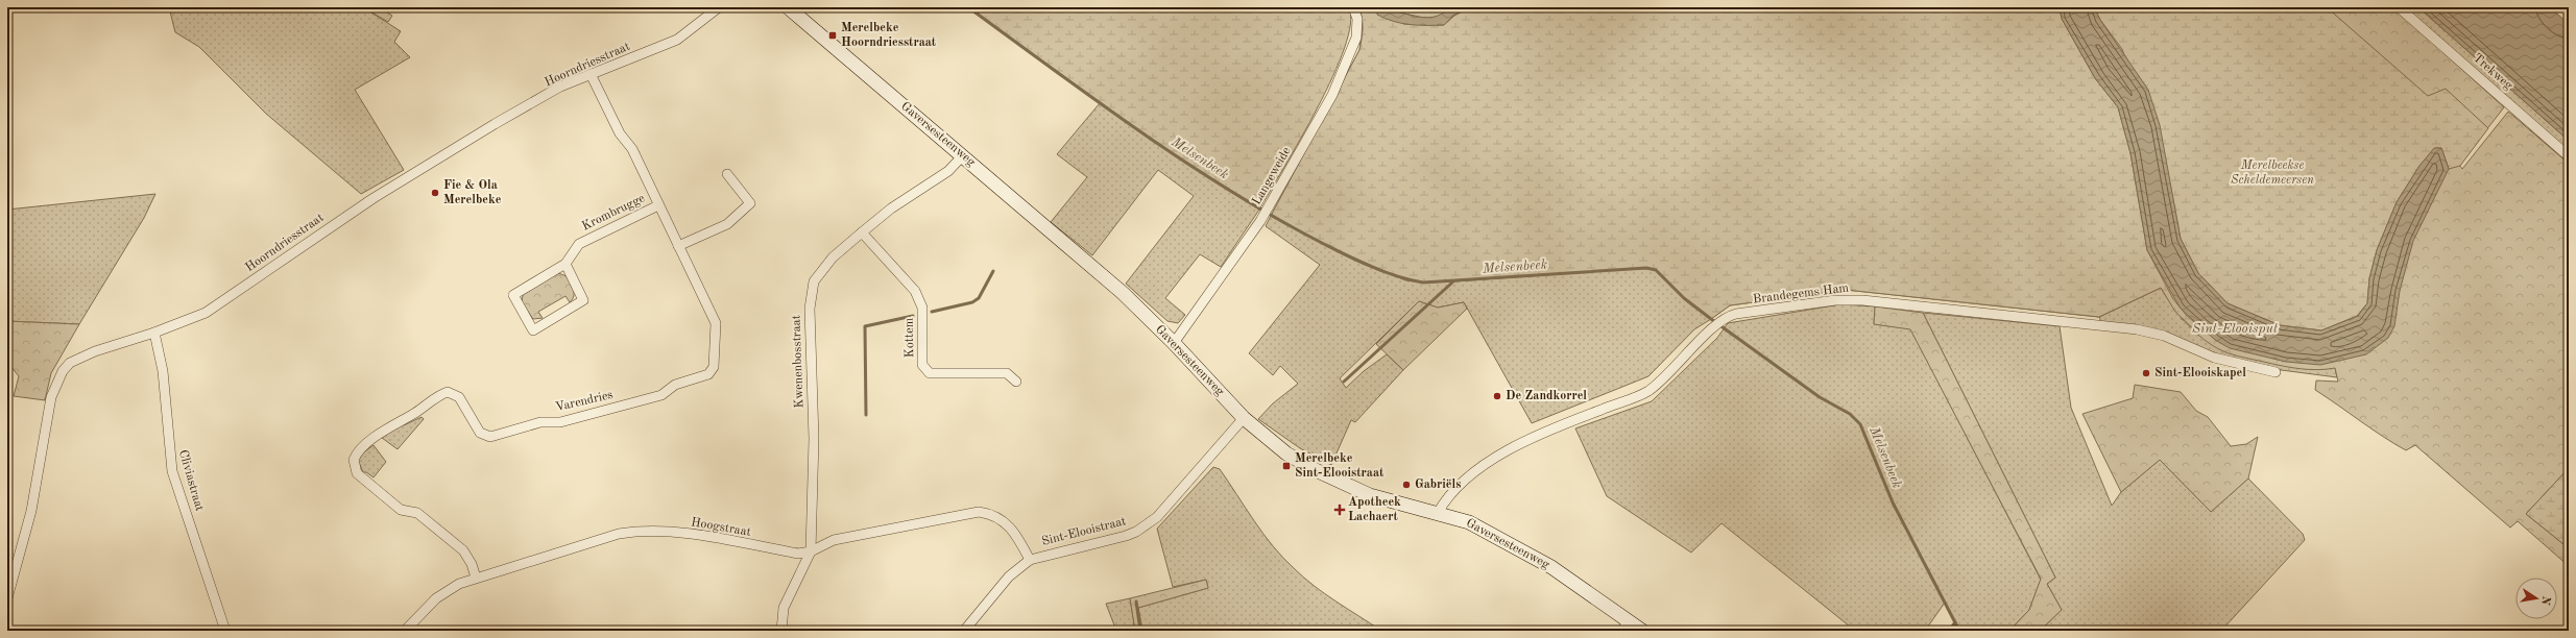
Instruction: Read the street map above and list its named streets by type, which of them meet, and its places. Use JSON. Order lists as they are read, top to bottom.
{
  "streets": {
    "street": [
      "Hoorndriesstraat",
      "Trekweg",
      "Gaversesteenweg",
      "Langeweide",
      "Krombrugge",
      "Brandegems Ham",
      "Kottem",
      "Kwenenbosstraat",
      "Varendries",
      "Cliviastraat",
      "Hoogstraat",
      "Sint-Elooistraat"
    ]
  },
  "crossings": [
    ["Hoorndriesstraat", "Varendries"],
    ["Hoorndriesstraat", "Cliviastraat"],
    ["Gaversesteenweg", "Langeweide"],
    ["Gaversesteenweg", "Brandegems Ham"],
    ["Gaversesteenweg", "Kwenenbosstraat"],
    ["Gaversesteenweg", "Sint-Elooistraat"],
    ["Krombrugge", "Varendries"],
    ["Kottem", "Kwenenbosstraat"],
    ["Kwenenbosstraat", "Hoogstraat"],
    ["Varendries", "Hoogstraat"],
    ["Hoogstraat", "Sint-Elooistraat"]
  ],
  "water": ["Melsenbeek", "Sint-Elooisput"],
  "parks": ["Merelbeekse Scheldemeersen"],
  "places": {
    "transit": ["Merelbeke Hoorndriesstraat", "Merelbeke Sint-Elooistraat"],
    "other": [
      "Fie & Ola Merelbeke",
      "Sint-Elooiskapel",
      "De Zandkorrel",
      "Gabriëls"
    ],
    "health": ["Apotheek Lachaert"]
  },
  "north": "right"
}
